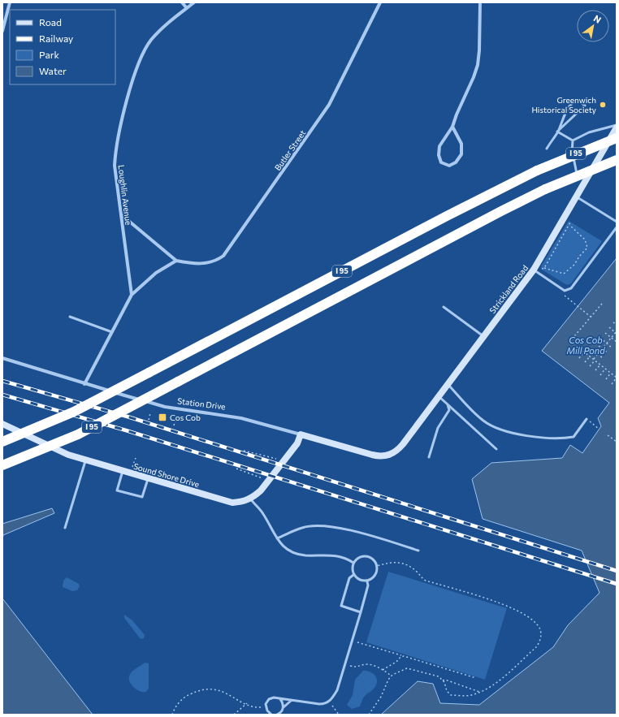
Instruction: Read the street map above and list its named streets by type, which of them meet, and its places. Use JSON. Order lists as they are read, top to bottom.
{
  "streets": {
    "highway": ["I 95"],
    "main road": ["Strickland Road", "Station Drive", "Sound Shore Drive"],
    "street": ["Butler Street", "Loughlin Avenue"]
  },
  "crossings": [
    ["Strickland Road", "Station Drive"],
    ["Station Drive", "Sound Shore Drive"]
  ],
  "water": ["Cos Cob Mill Pond"],
  "places": {
    "other": ["Greenwich Historical Society"],
    "transit": ["Cos Cob"]
  },
  "legend": [
    "Road",
    "Railway",
    "Park",
    "Water"
  ],
  "north": "top right"
}
